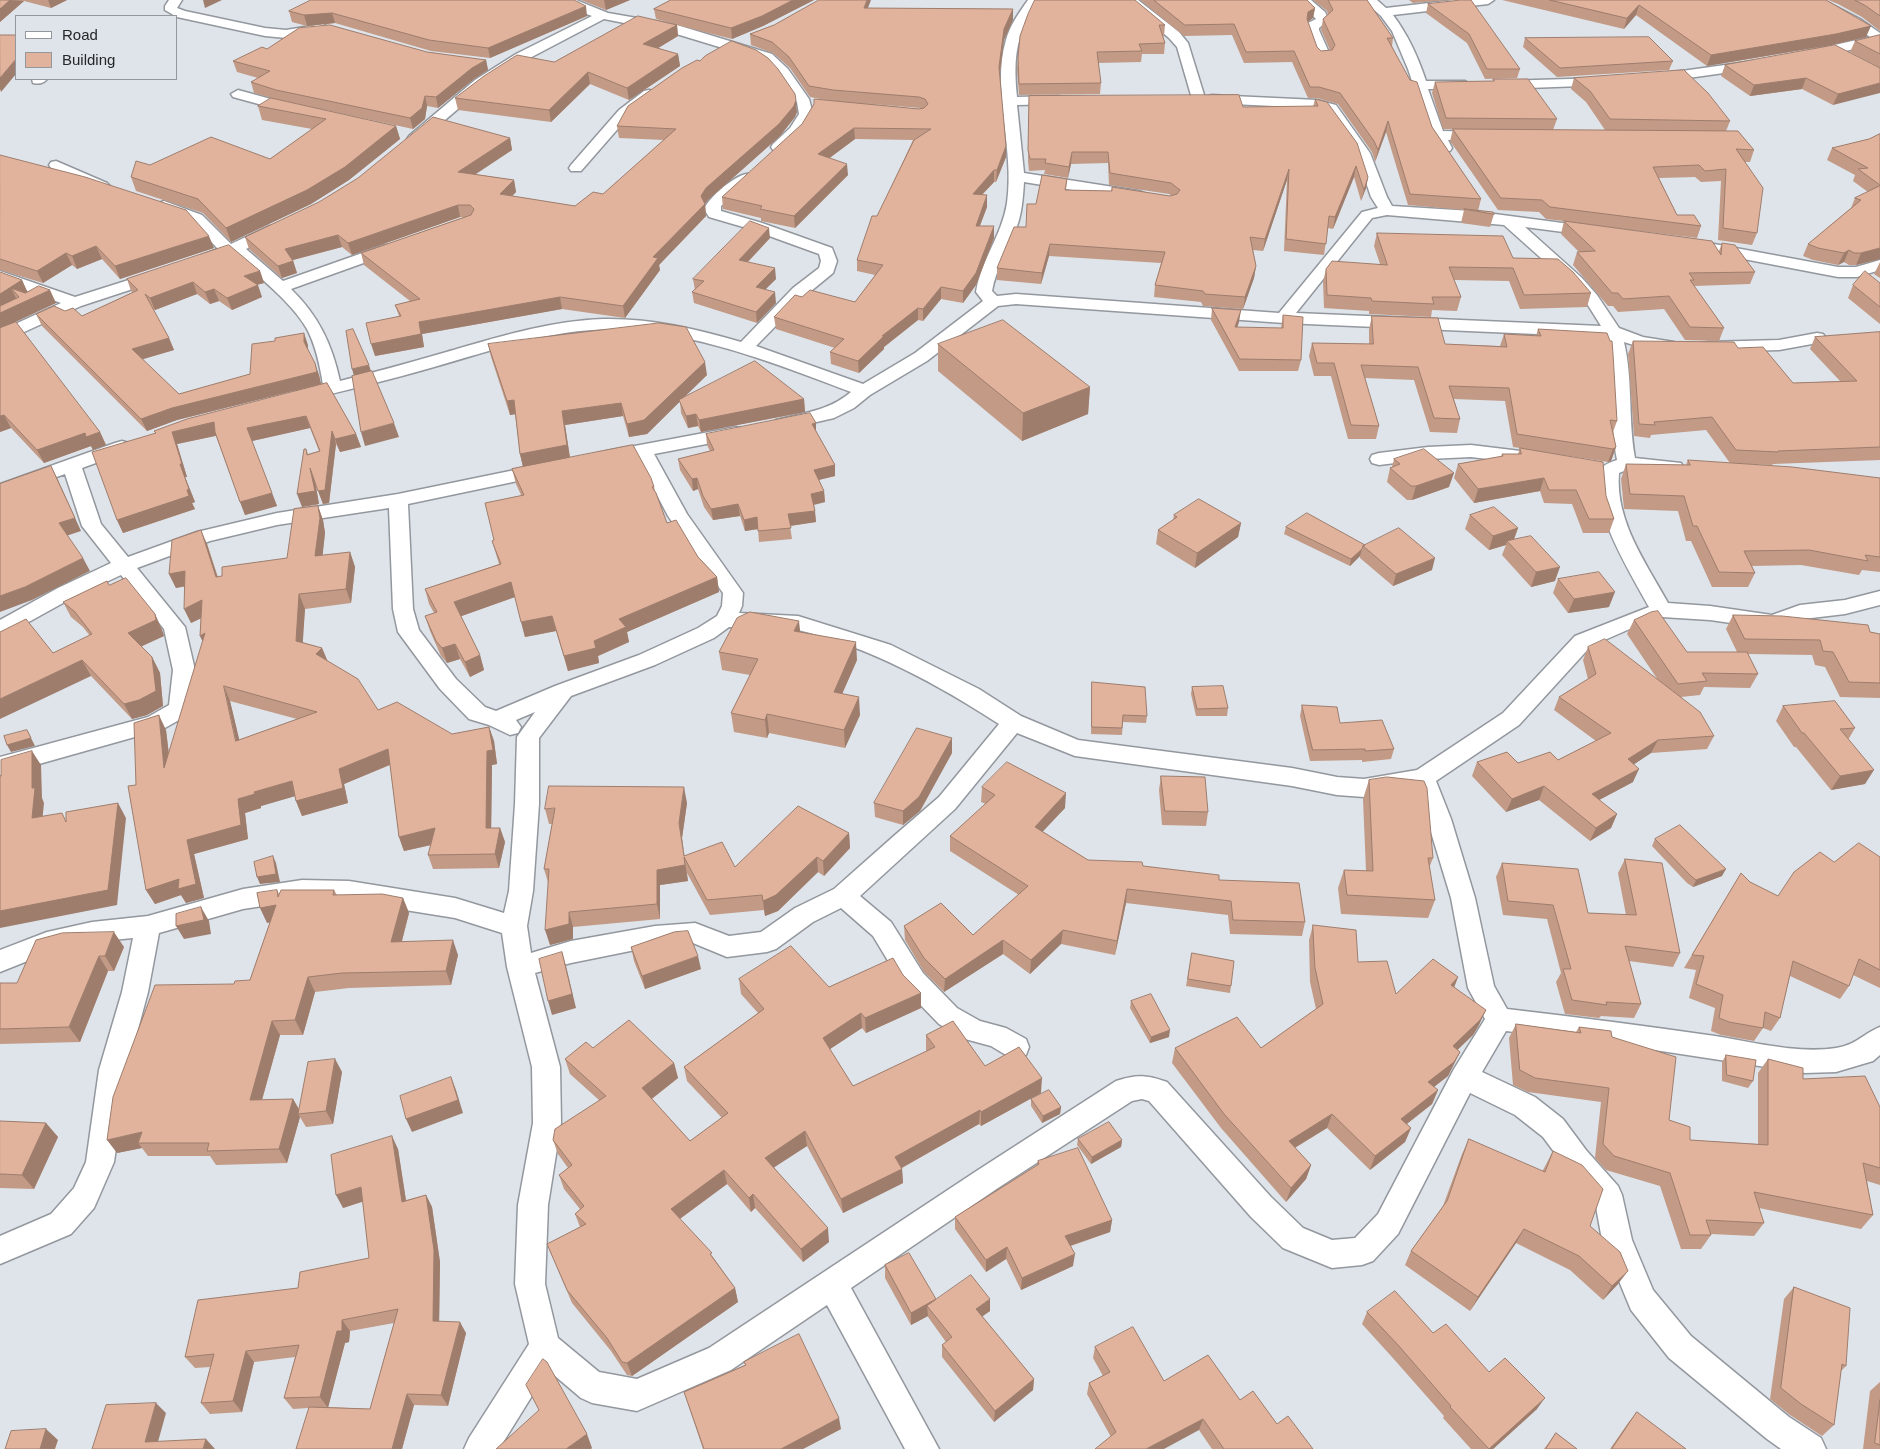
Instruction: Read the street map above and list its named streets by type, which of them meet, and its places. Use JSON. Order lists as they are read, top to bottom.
{
  "legend": ["Road", "Building"]
}
